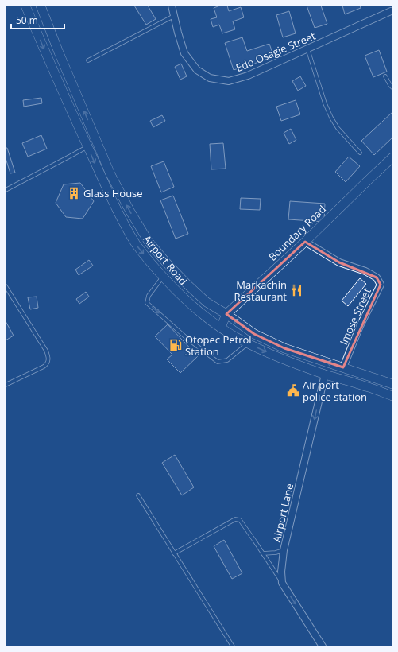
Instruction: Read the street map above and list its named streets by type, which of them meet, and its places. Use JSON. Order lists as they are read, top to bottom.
{
  "streets": {
    "main road": ["Boundary Road", "Airport Road"],
    "street": ["Edo Osagie Street", "Imose Street", "Airport Lane"]
  },
  "crossings": [
    ["Boundary Road", "Airport Road"],
    ["Boundary Road", "Imose Street"],
    ["Airport Road", "Imose Street"],
    ["Airport Road", "Airport Lane"]
  ],
  "one_way": ["Airport Lane"],
  "places": {
    "building": ["Glass House"],
    "restaurant": ["Markachin Restaurant"],
    "fuel station": ["Otopec Petrol Station"],
    "public building": ["Air port police station"]
  },
  "scale_bar": "50 m"
}
